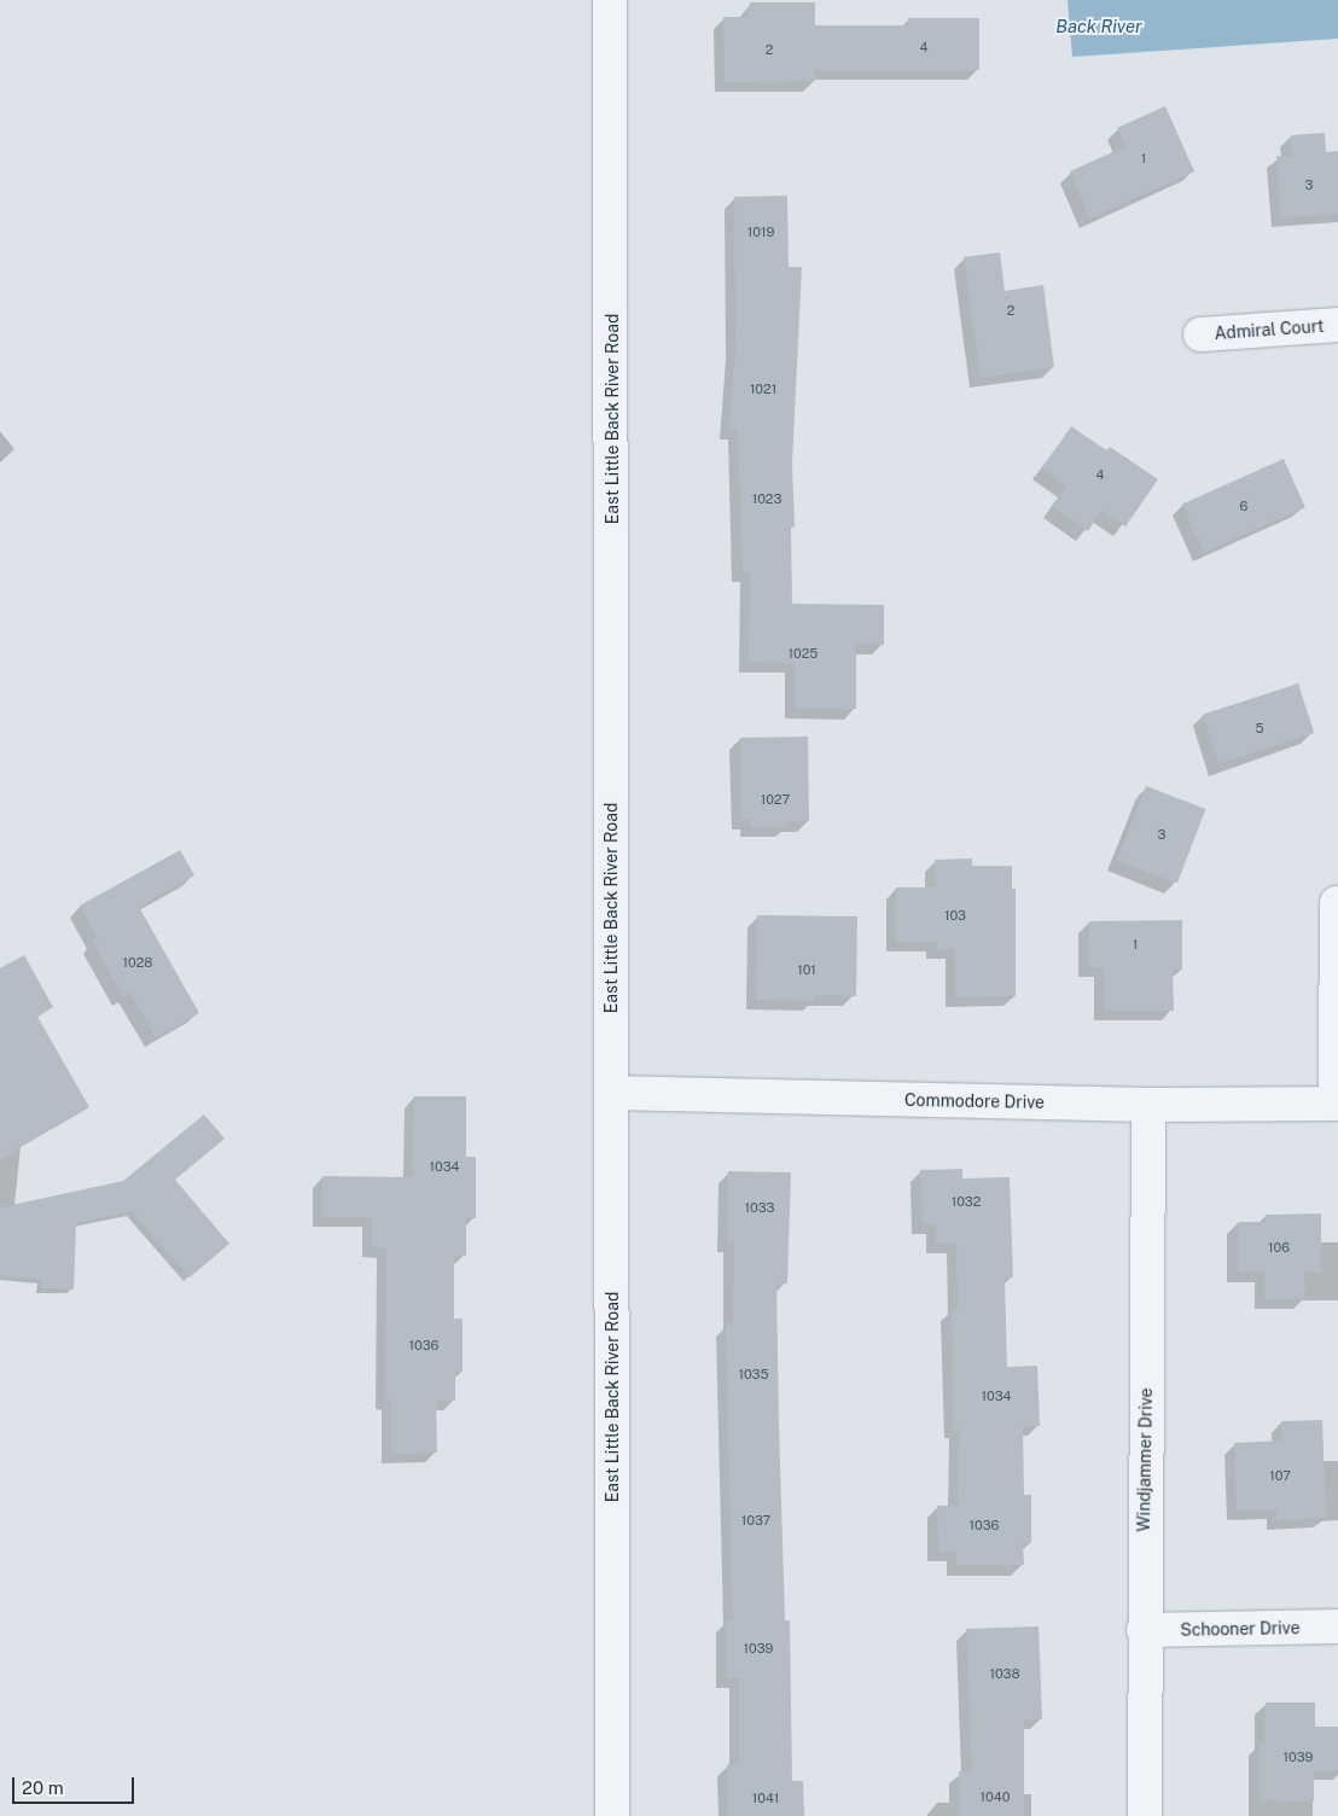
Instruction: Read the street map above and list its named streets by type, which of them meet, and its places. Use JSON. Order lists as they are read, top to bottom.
{
  "streets": {
    "street": [
      "Admiral Court",
      "East Little Back River Road",
      "Commodore Drive",
      "Windjammer Drive",
      "Schooner Drive"
    ]
  },
  "crossings": [
    ["East Little Back River Road", "Commodore Drive"],
    ["Commodore Drive", "Windjammer Drive"],
    ["Windjammer Drive", "Schooner Drive"]
  ],
  "water": ["Back River"],
  "house_numbers": [
    "4",
    "2",
    "1",
    "3",
    "1019",
    "2",
    "1021",
    "4",
    "1023",
    "6",
    "1025",
    "5",
    "1027",
    "3",
    "103",
    "1",
    "1028",
    "101",
    "1034",
    "1032",
    "1033",
    "106",
    "1036",
    "1035",
    "1034",
    "107",
    "1037",
    "1036",
    "1039",
    "1038",
    "1039",
    "1040",
    "1041"
  ],
  "scale_bar": "20 m"
}
